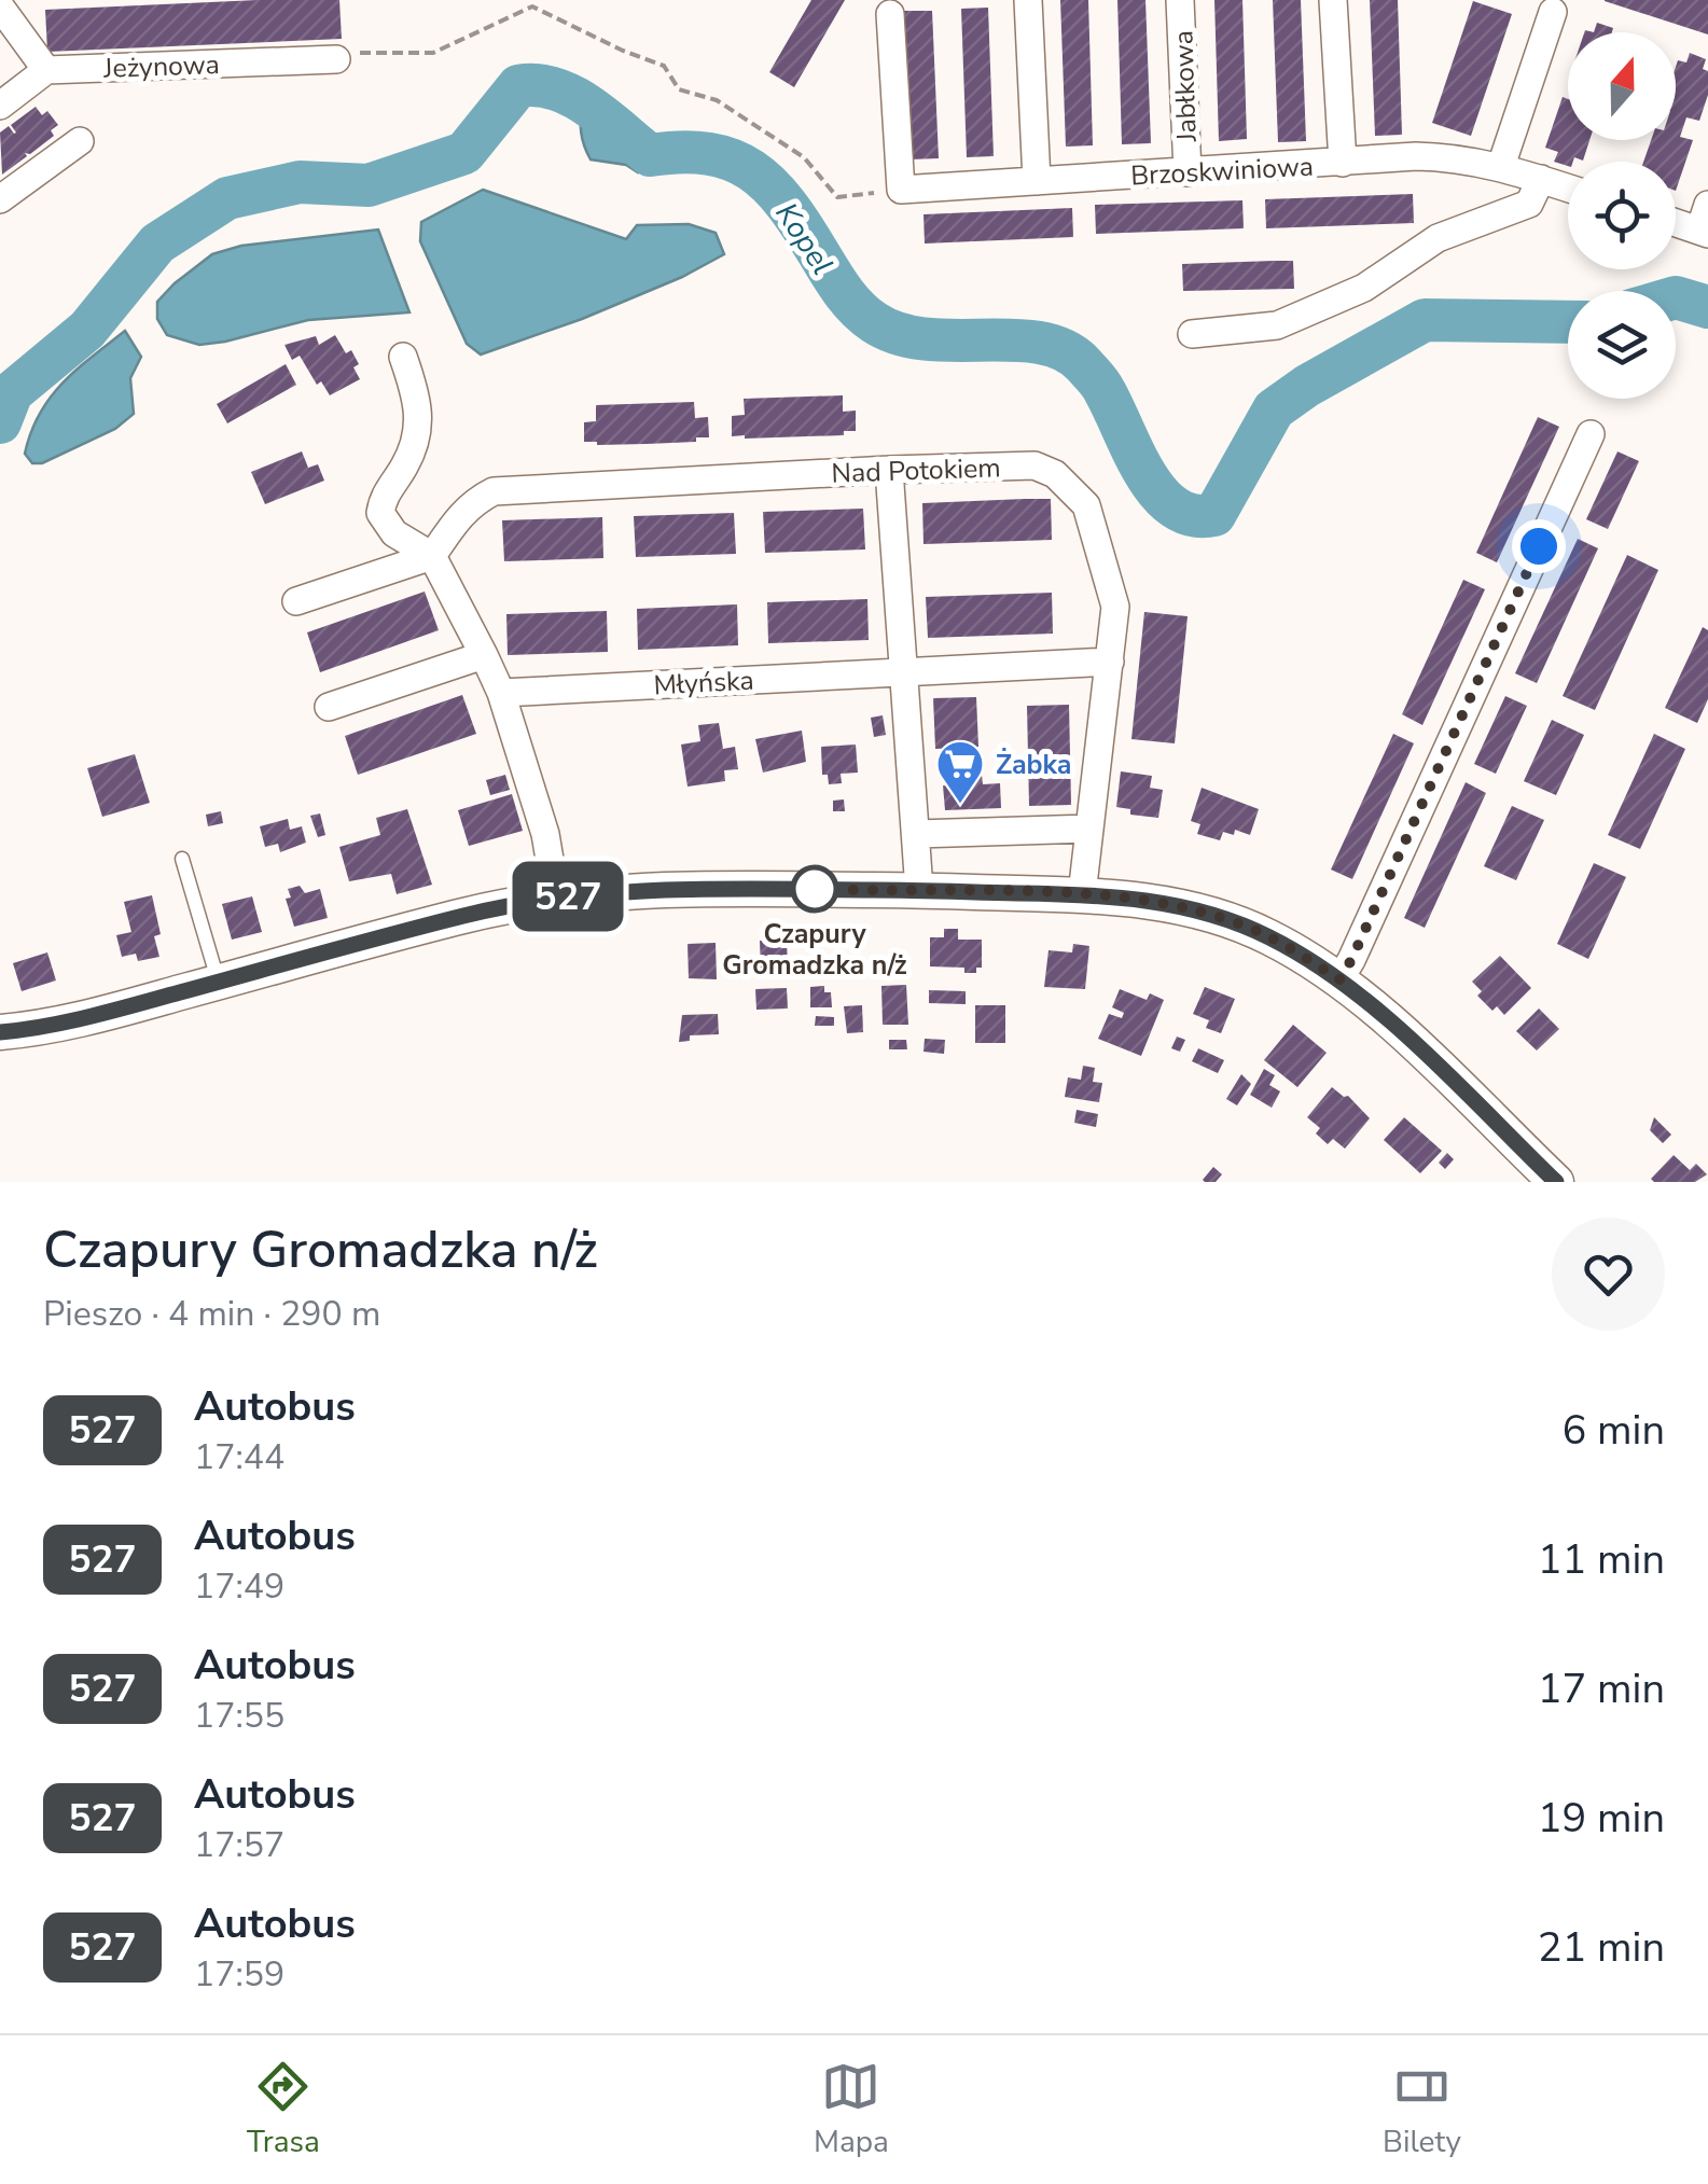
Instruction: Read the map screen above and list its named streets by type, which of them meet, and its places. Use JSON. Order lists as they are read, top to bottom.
{
  "streets": {
    "street": [
      "Jeżynowa",
      "Jabłkowa",
      "Brzoskwiniowa",
      "Nad Potokiem",
      "Młyńska"
    ]
  },
  "crossings": [
    ["Jabłkowa", "Brzoskwiniowa"],
    ["Nad Potokiem", "Młyńska"]
  ],
  "water": ["Kopel"],
  "places": {
    "supermarket": ["Żabka"],
    "other": ["Czapury Gromadzka n/ż"]
  },
  "lines": ["bus line 527"],
  "north": "top",
  "page": {
    "on_map": "527",
    "heading": ["Czapury Gromadzka n/ż", "Pieszo · 4 min · 290 m"],
    "list": [
      {
        "mark": "527",
        "name": "Autobus",
        "note": "17:44",
        "value": "6 min"
      },
      {
        "mark": "527",
        "name": "Autobus",
        "note": "17:49",
        "value": "11 min"
      },
      {
        "mark": "527",
        "name": "Autobus",
        "note": "17:55",
        "value": "17 min"
      },
      {
        "mark": "527",
        "name": "Autobus",
        "note": "17:57",
        "value": "19 min"
      },
      {
        "mark": "527",
        "name": "Autobus",
        "note": "17:59",
        "value": "21 min"
      }
    ],
    "tabs": ["Trasa", "Mapa", "Bilety"]
  }
}
